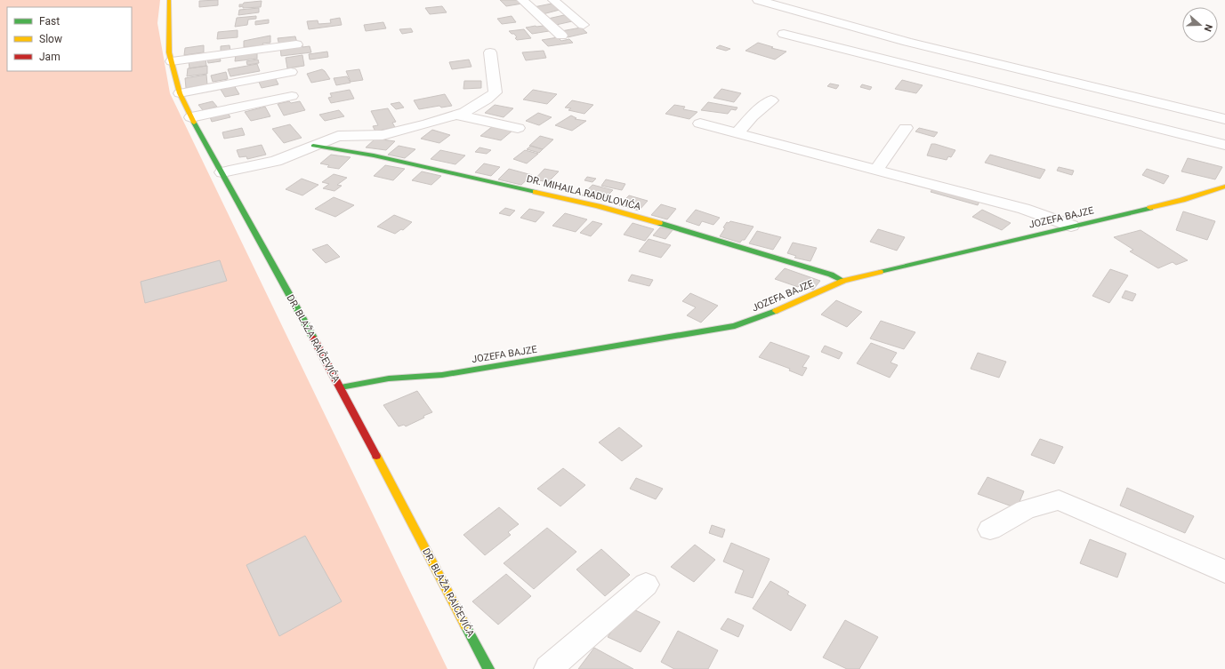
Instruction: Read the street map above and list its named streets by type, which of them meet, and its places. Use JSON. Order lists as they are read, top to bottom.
{
  "streets": {
    "street": ["DR. MIHAILA RADULOVIĆA", "JOZEFA BAJZE", "DR. BLAŽA RAIČEVIĆA"]
  },
  "crossings": [
    ["DR. MIHAILA RADULOVIĆA", "JOZEFA BAJZE"],
    ["JOZEFA BAJZE", "DR. BLAŽA RAIČEVIĆA"]
  ],
  "legend": ["Fast", "Slow", "Jam"],
  "north": "right"
}
